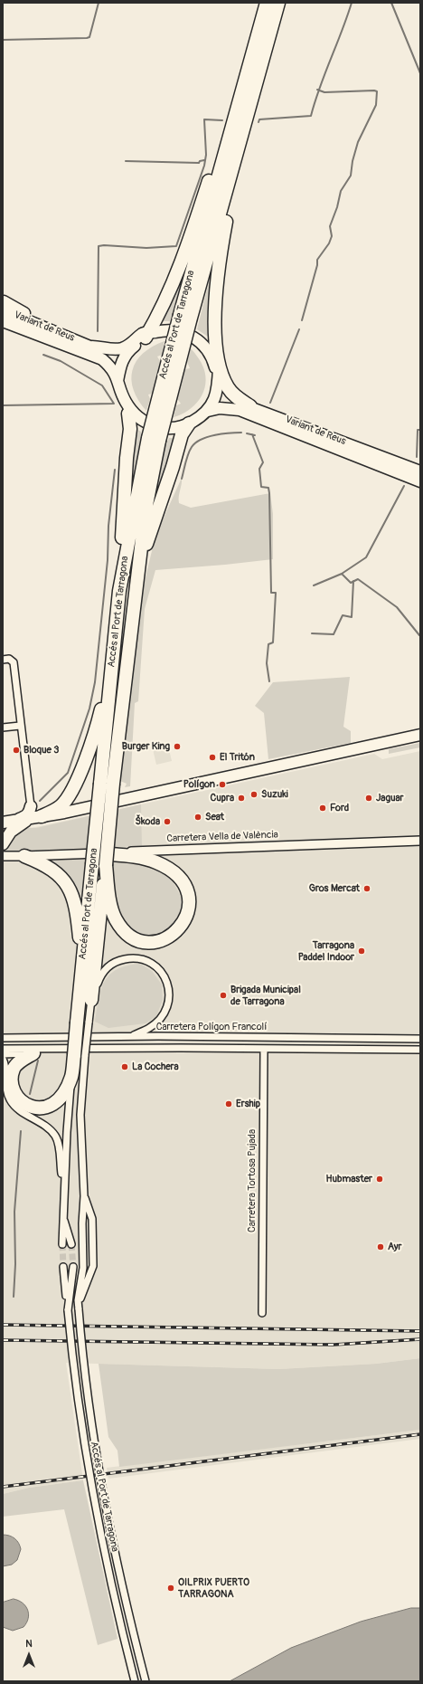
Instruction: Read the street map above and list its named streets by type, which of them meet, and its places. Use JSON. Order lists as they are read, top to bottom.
{
  "streets": {
    "highway": ["Accés al Port de Tarragona"],
    "main road": ["Variant de Reus"],
    "street": ["Carretera Vella de València", "Carretera Polígon Francolí", "Carretera Tortosa Pujada"]
  },
  "places": [
    "Burger King",
    "Bloque 3",
    "El Tritón",
    "Polígon",
    "Suzuki",
    "Cupra",
    "Jaguar",
    "Ford",
    "Seat",
    "Škoda",
    "Gros Mercat",
    "Tarragona Paddel Indoor",
    "Brigada Municipal de Tarragona",
    "La Cochera",
    "Ership",
    "Hubmaster",
    "Ayr",
    "OILPRIX PUERTO TARRAGONA"
  ],
  "north": "top"
}
